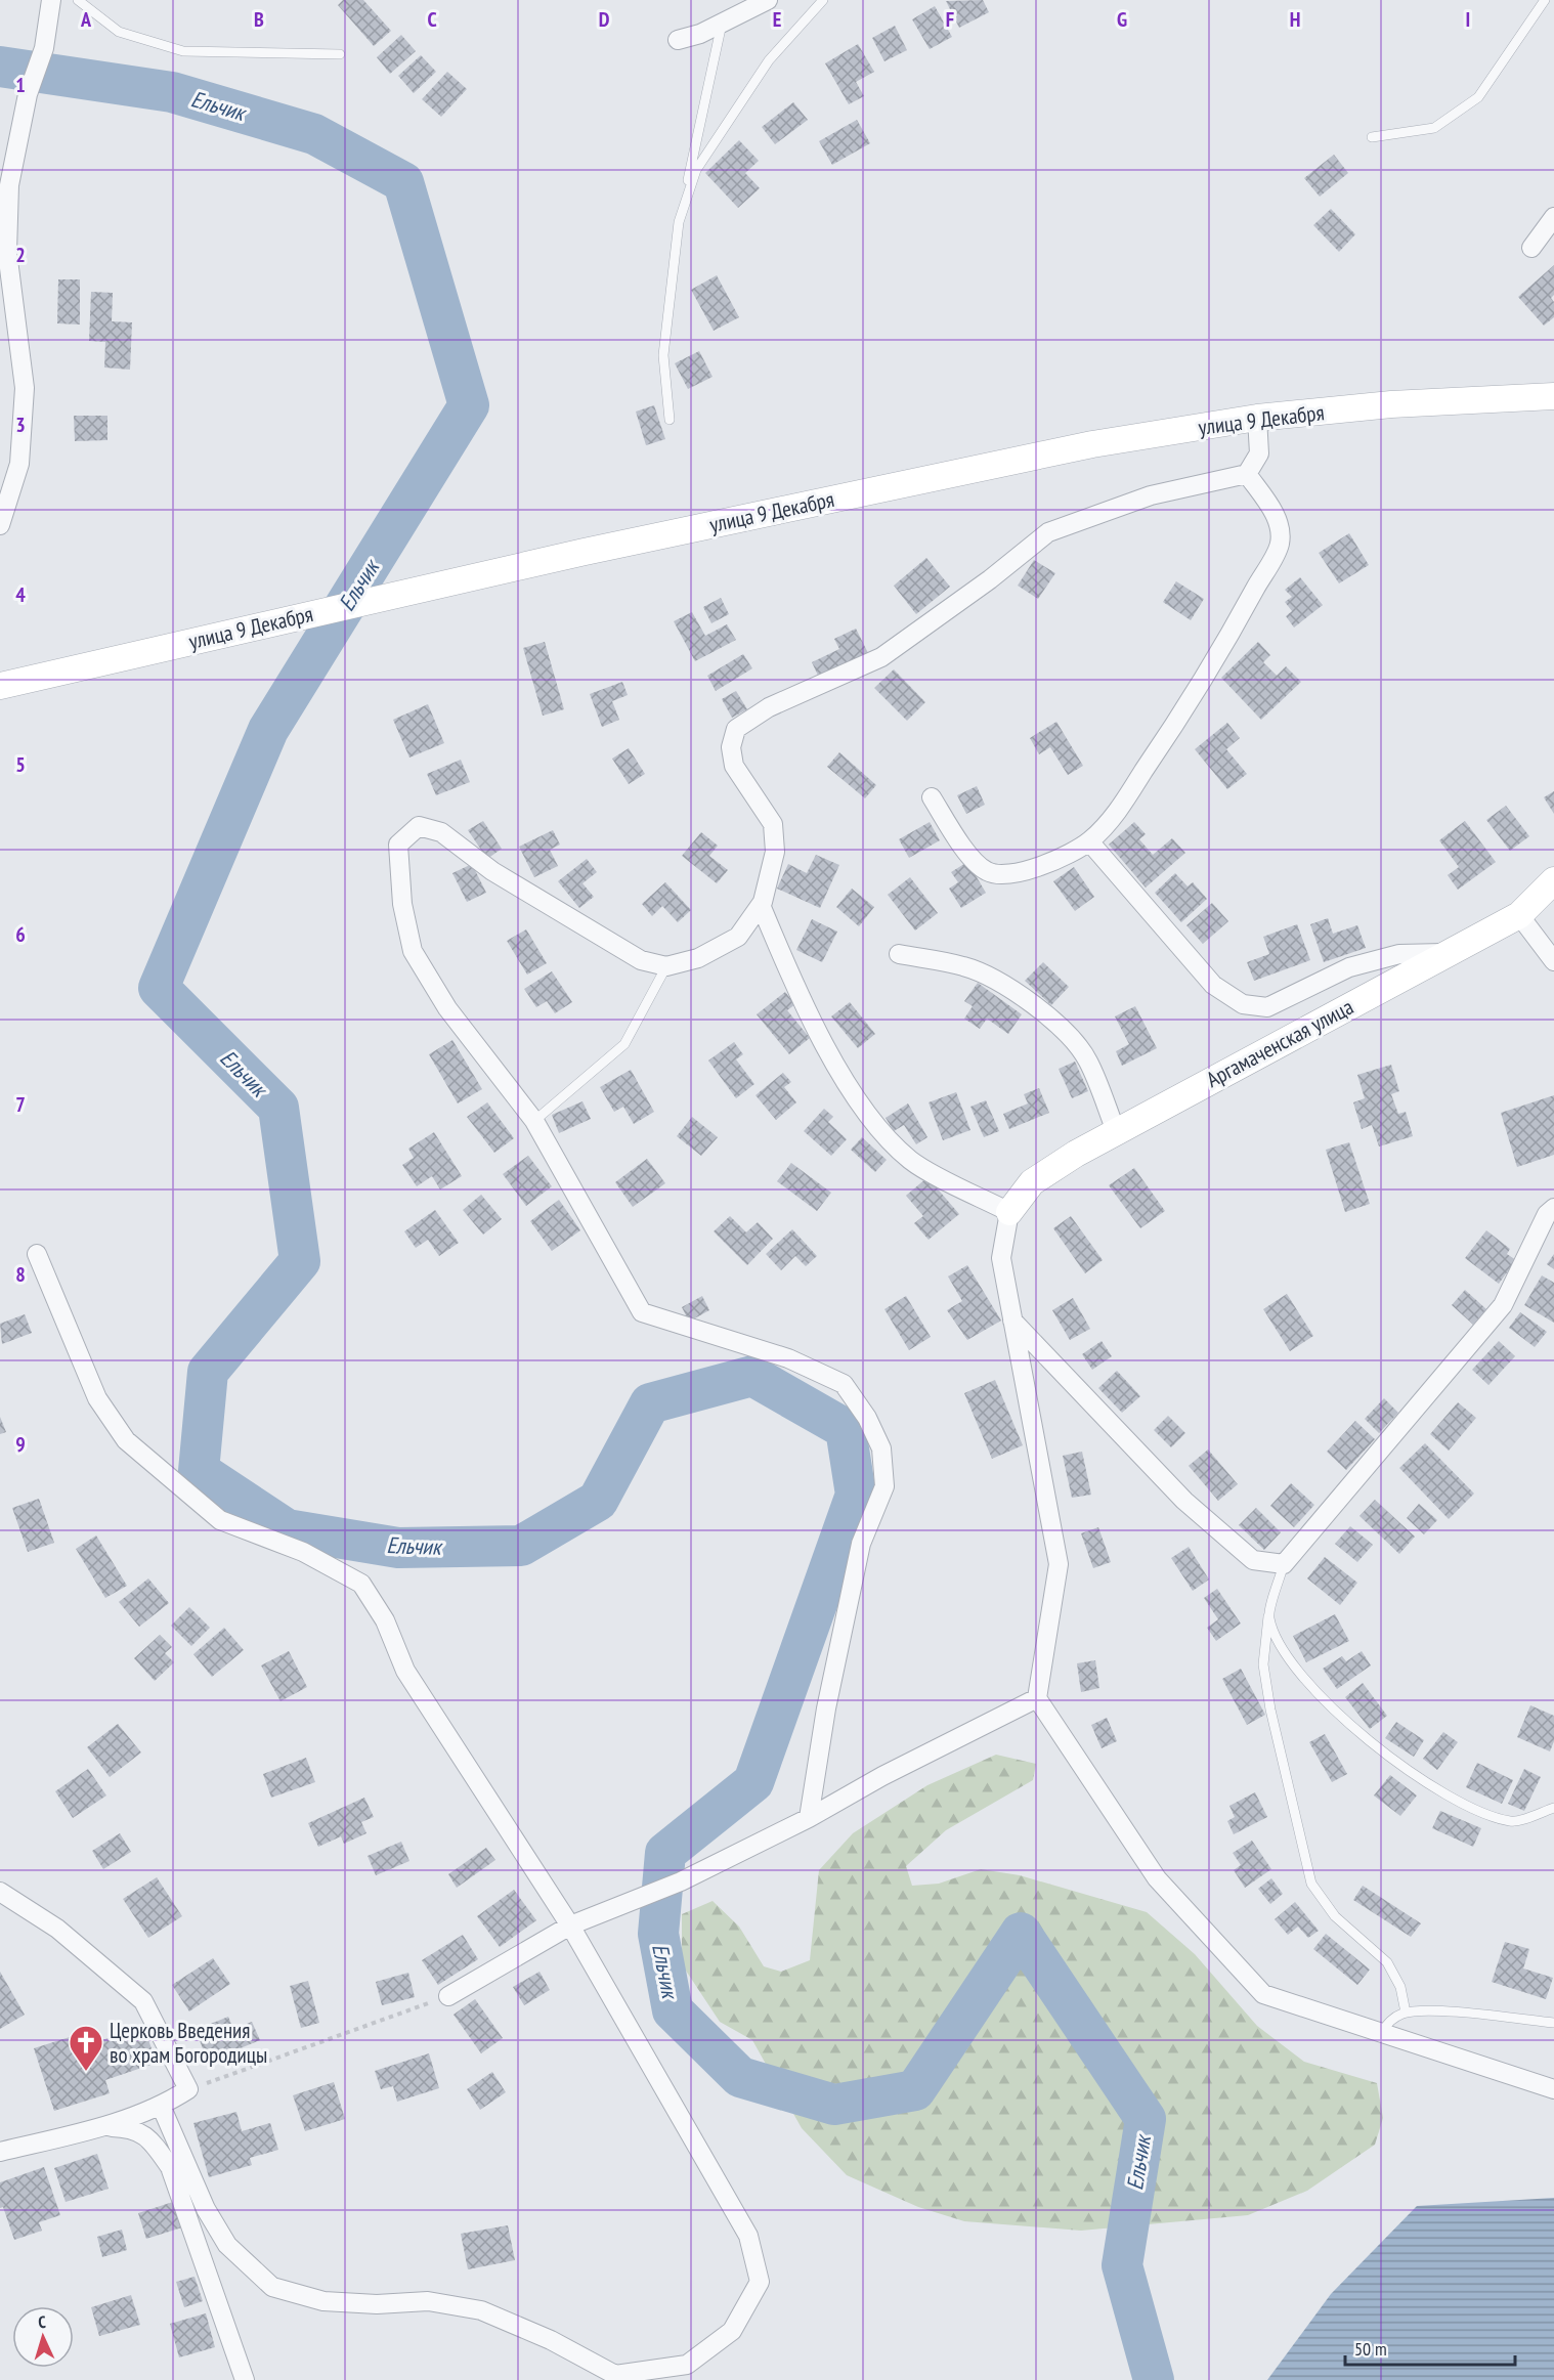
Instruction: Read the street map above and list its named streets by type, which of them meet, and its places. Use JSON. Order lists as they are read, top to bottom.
{
  "streets": {
    "main road": ["улица 9 Декабря", "Аргамаченская улица"]
  },
  "water": ["Ельчик"],
  "places": {
    "church": ["Церковь Введения во храм Богородицы"]
  },
  "scale_bar": "50 m",
  "north": "top",
  "grid": {
    "columns": [
      "A",
      "B",
      "C",
      "D",
      "E",
      "F",
      "G",
      "H",
      "I"
    ],
    "rows": [
      "1",
      "2",
      "3",
      "4",
      "5",
      "6",
      "7",
      "8",
      "9"
    ]
  }
}
